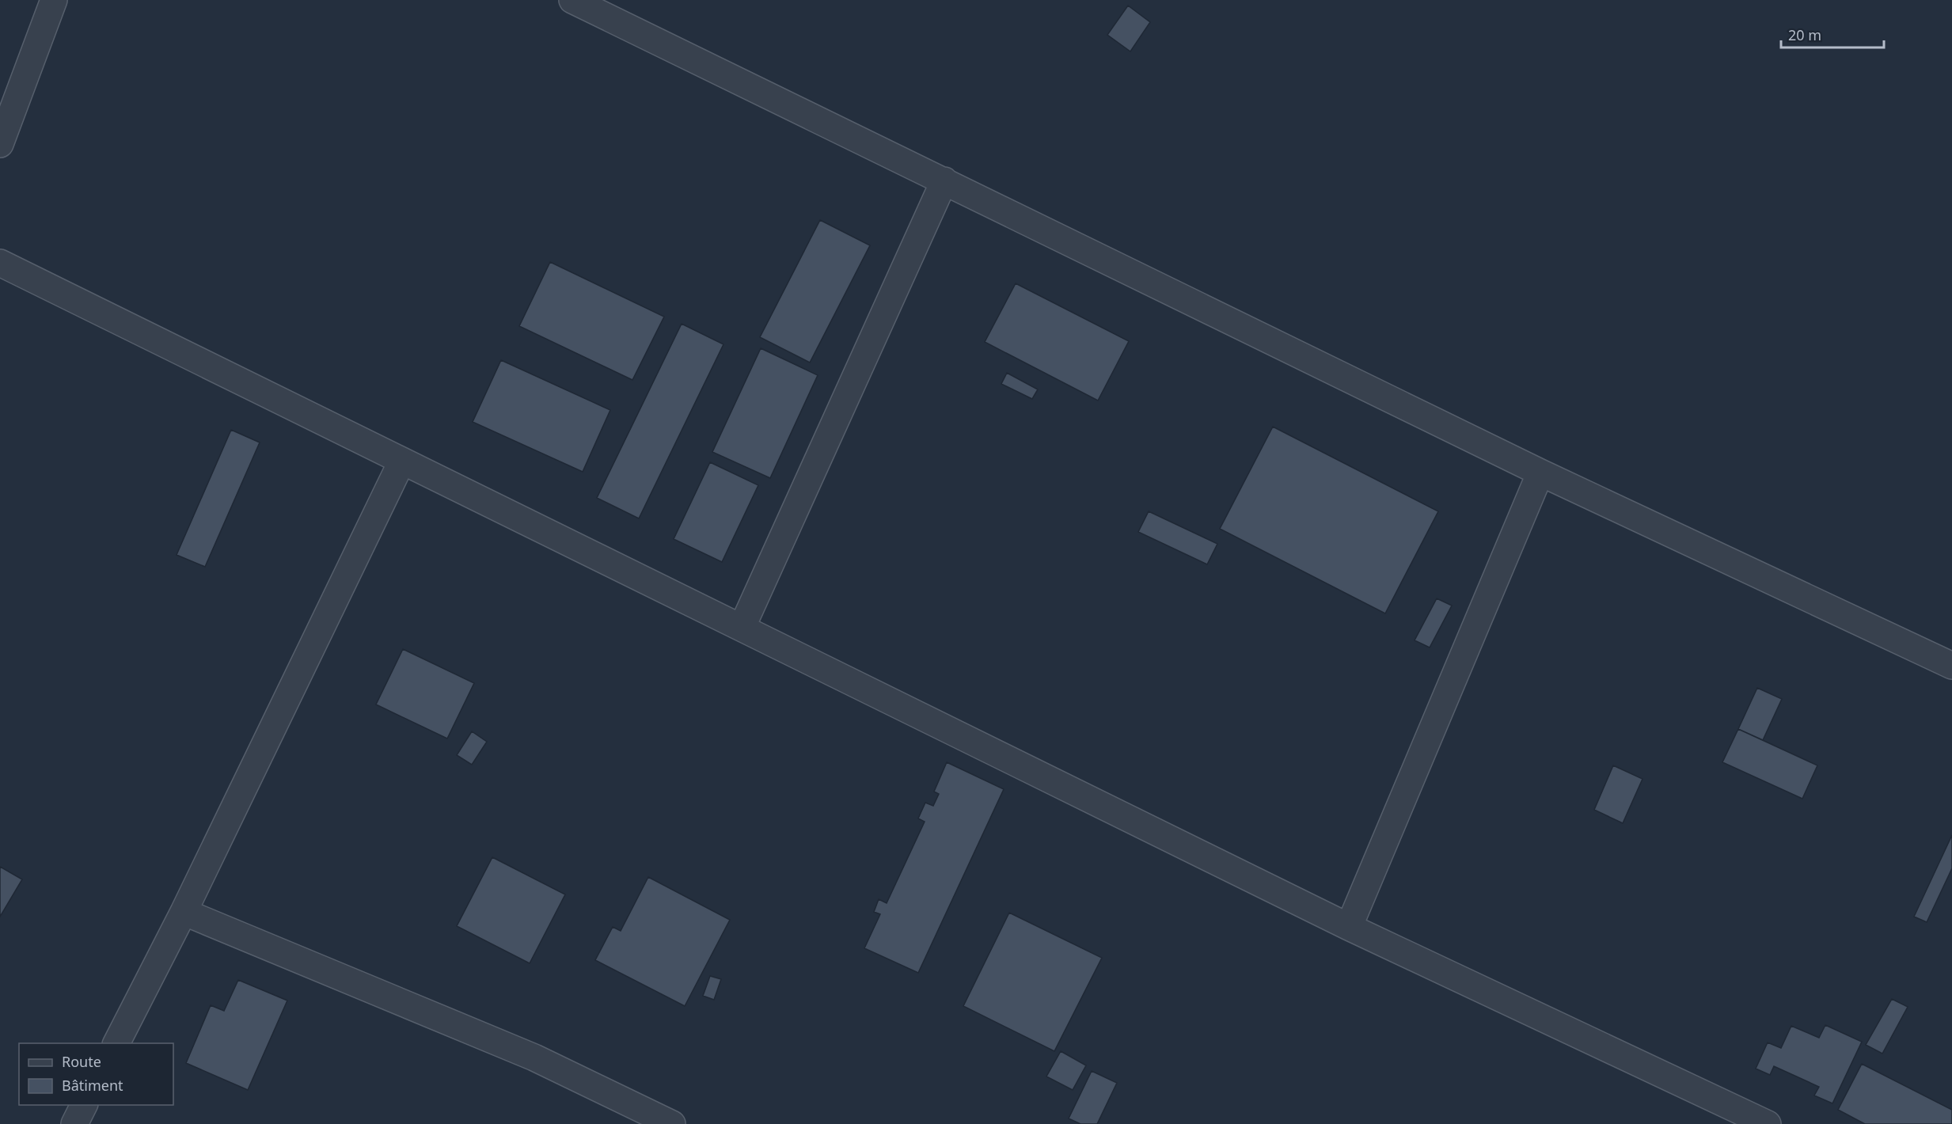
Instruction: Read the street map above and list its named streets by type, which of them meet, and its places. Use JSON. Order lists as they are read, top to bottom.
{
  "legend": ["Route", "Bâtiment"],
  "scale_bar": "20 m"
}
